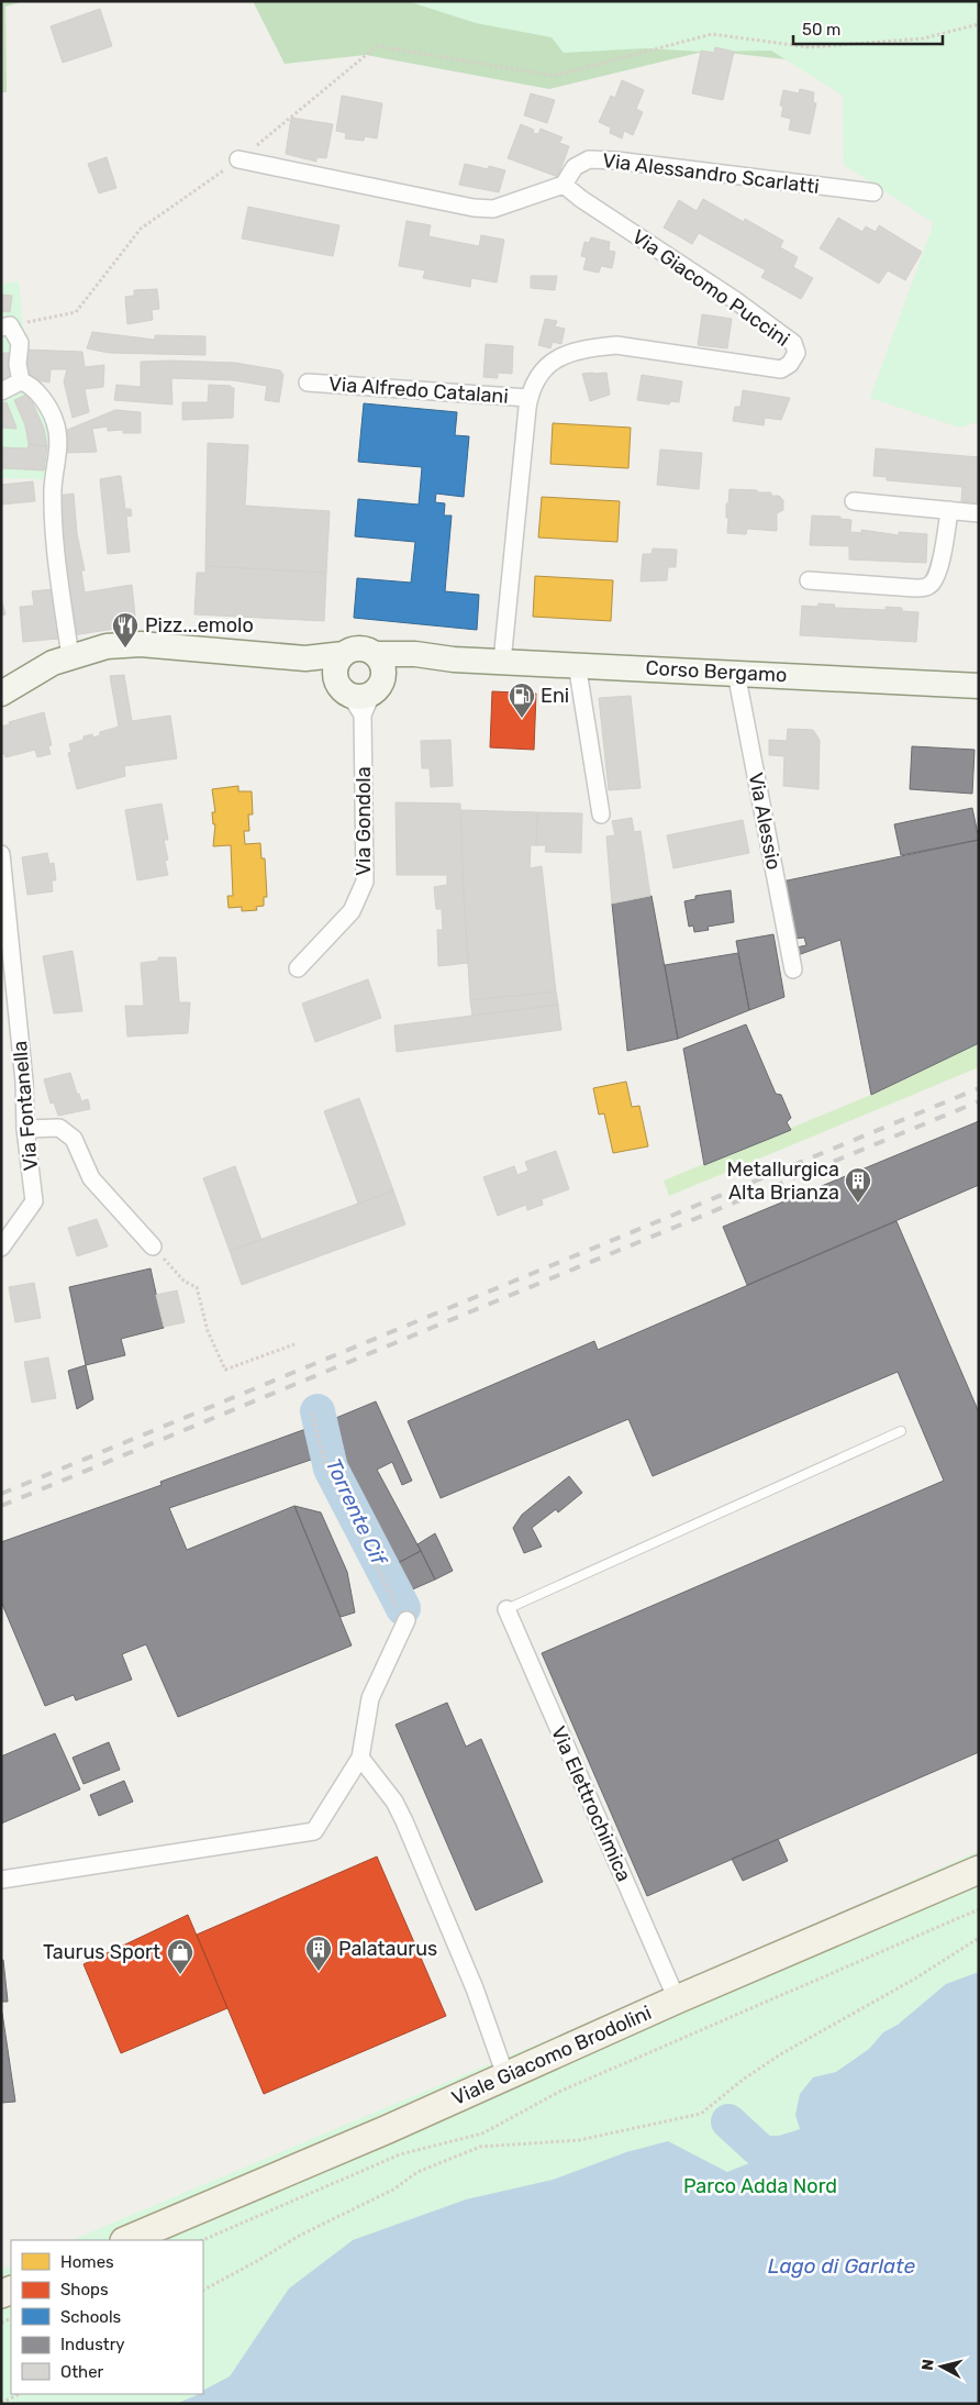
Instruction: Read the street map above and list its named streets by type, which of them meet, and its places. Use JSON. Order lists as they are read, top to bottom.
{
  "streets": {
    "main road": ["Corso Bergamo", "Viale Giacomo Brodolini"],
    "street": [
      "Via Alessandro Scarlatti",
      "Via Giacomo Puccini",
      "Via Alfredo Catalani",
      "Via Gondola",
      "Via Alessio",
      "Via Fontanella",
      "Via Elettrochimica"
    ]
  },
  "crossings": [
    ["Via Alessandro Scarlatti", "Via Giacomo Puccini"],
    ["Via Giacomo Puccini", "Via Alfredo Catalani"],
    ["Via Giacomo Puccini", "Corso Bergamo"],
    ["Corso Bergamo", "Via Gondola"],
    ["Corso Bergamo", "Via Alessio"],
    ["Via Elettrochimica", "Viale Giacomo Brodolini"]
  ],
  "water": ["Torrente Cif", "Lago di Garlate"],
  "parks": ["Parco Adda Nord"],
  "places": {
    "restaurant": ["Pizz...emolo"],
    "fuel station": ["Eni"],
    "building": ["Metallurgica Alta Brianza", "Palataurus"],
    "shop": ["Taurus Sport"]
  },
  "legend": [
    "Homes",
    "Shops",
    "Schools",
    "Industry",
    "Other"
  ],
  "scale_bar": "50 m",
  "north": "left"
}
